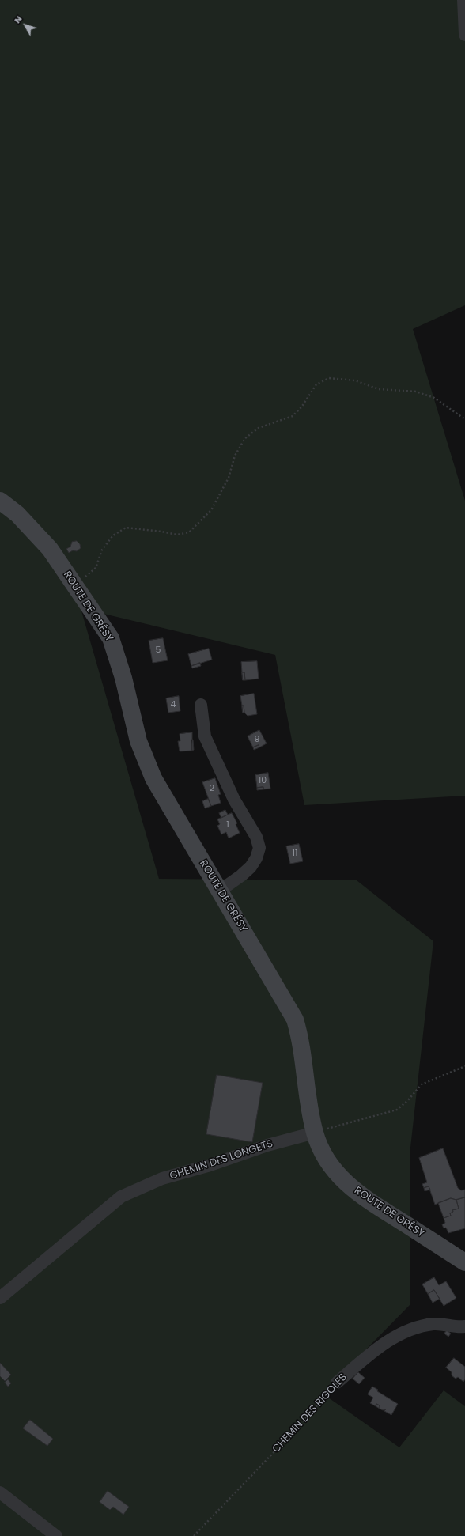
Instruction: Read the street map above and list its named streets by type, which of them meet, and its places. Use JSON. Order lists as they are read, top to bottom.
{
  "streets": {
    "main road": ["ROUTE DE GRÉSY"],
    "street": ["CHEMIN DES LONGETS", "CHEMIN DES RIGOLES"]
  },
  "crossings": [
    ["ROUTE DE GRÉSY", "CHEMIN DES LONGETS"]
  ],
  "house_numbers": [
    "5",
    "4",
    "9",
    "10",
    "2",
    "1",
    "11"
  ],
  "north": "top left"
}
